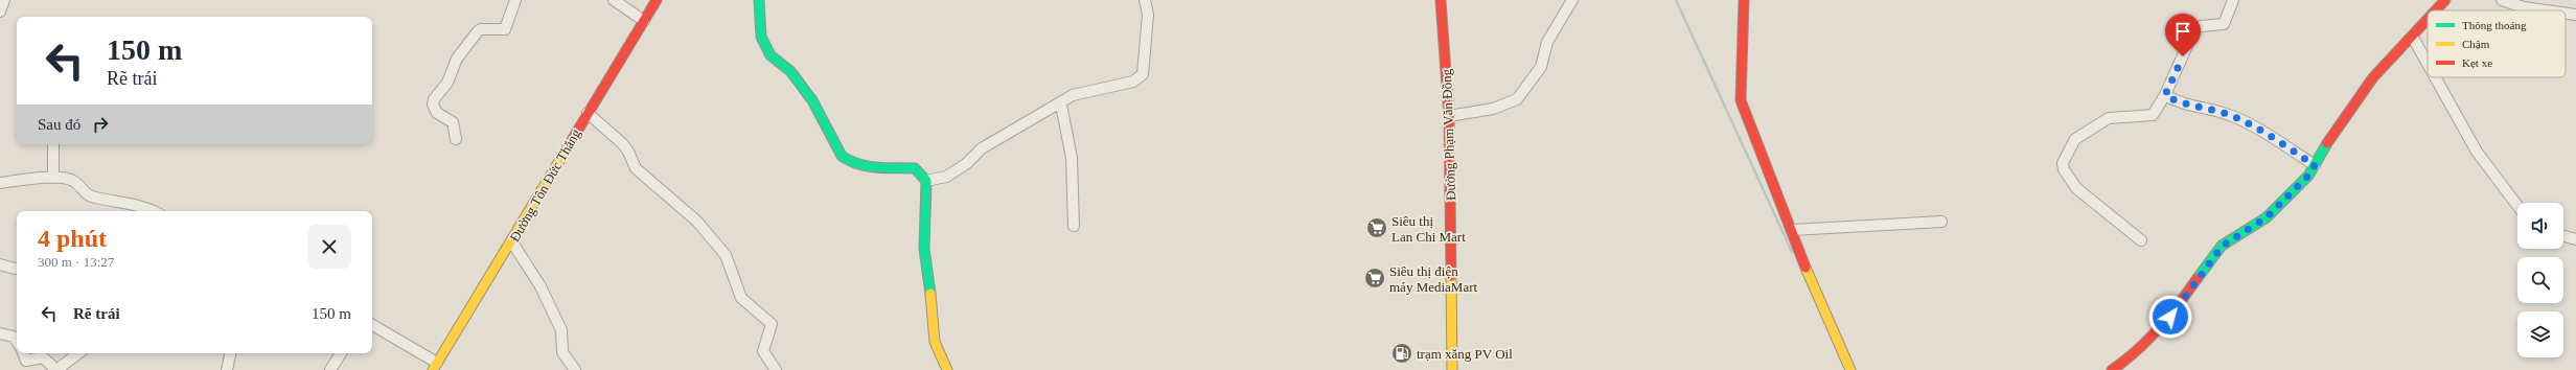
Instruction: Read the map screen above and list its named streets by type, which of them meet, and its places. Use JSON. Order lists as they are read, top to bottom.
{
  "streets": {
    "main road": ["Đường Phạm Văn Đồng", "Đường Tôn Đức Thắng"]
  },
  "places": {
    "supermarket": ["Siêu thị Lan Chi Mart", "Siêu thị điện máy MediaMart"],
    "fuel station": ["trạm xăng PV Oil"]
  },
  "legend": ["Thông thoáng", "Chậm", "Kẹt xe"],
  "page": {
    "turn": ["150 m", "Rẽ trái"],
    "then": "Sau đó",
    "heading": ["4 phút", "300 m · 13:27"],
    "list": [
      {
        "name": "Rẽ trái",
        "value": "150 m"
      }
    ]
  }
}
